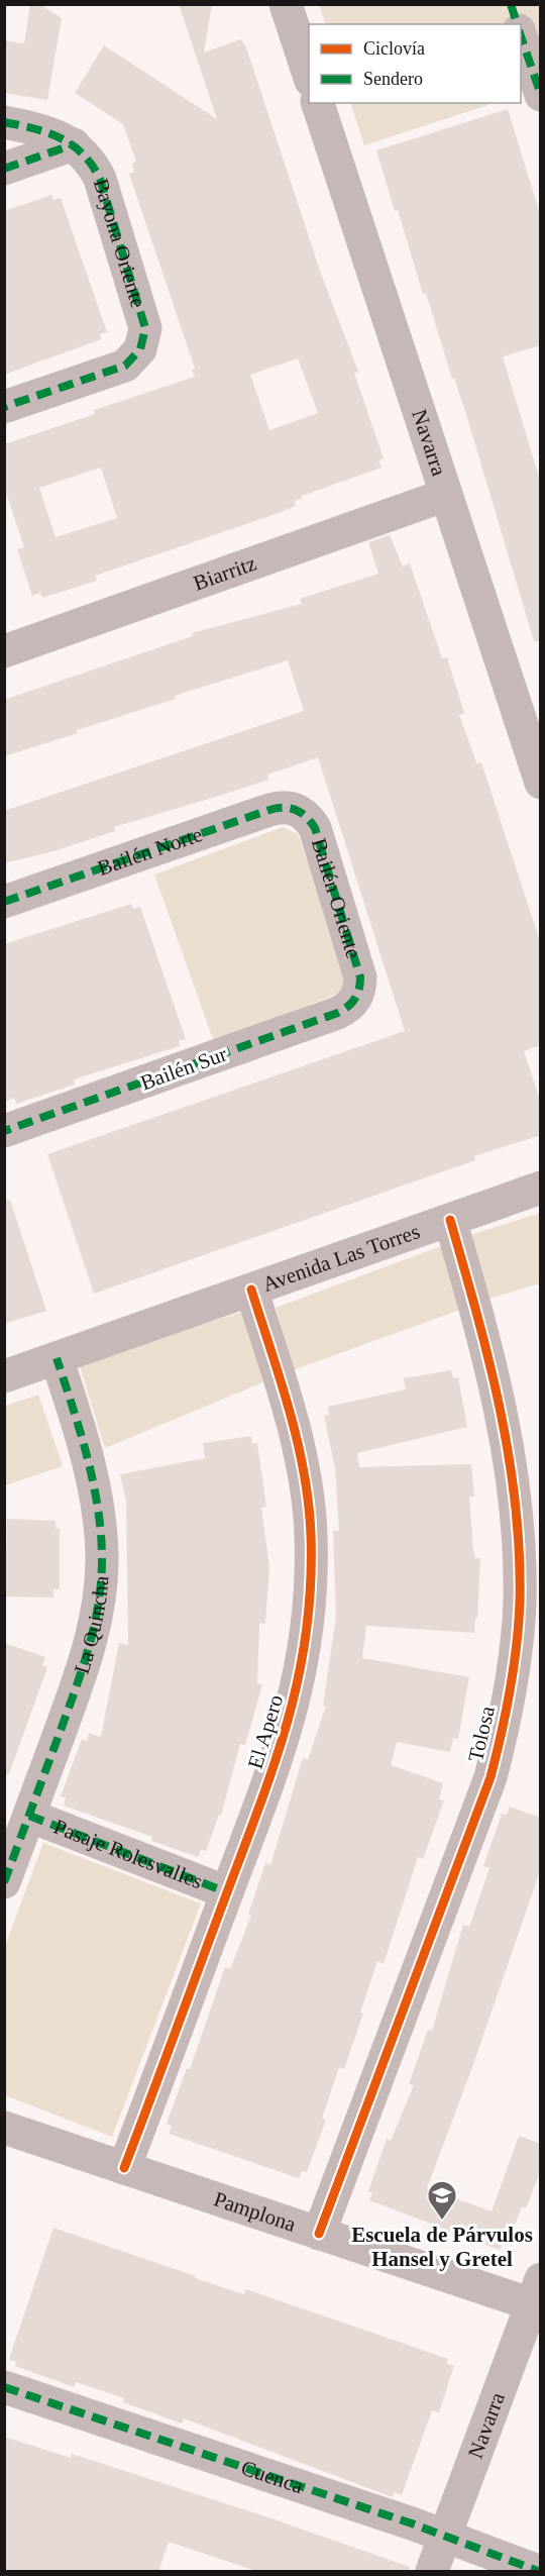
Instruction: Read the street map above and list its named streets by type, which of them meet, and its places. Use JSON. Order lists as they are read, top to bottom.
{
  "streets": {
    "street": [
      "Bayona Oriente",
      "Navarra",
      "Biarritz",
      "Bailén Norte",
      "Bailén Oriente",
      "Bailén Sur",
      "Avenida Las Torres",
      "La Quincha",
      "El Apero",
      "Tolosa",
      "Pasaje Rolesvalles",
      "Pamplona",
      "Cuenca"
    ]
  },
  "crossings": [
    ["Navarra", "Biarritz"],
    ["Navarra", "Pamplona"],
    ["Navarra", "Cuenca"],
    ["Bailén Norte", "Bailén Oriente"],
    ["Bailén Oriente", "Bailén Sur"],
    ["Avenida Las Torres", "La Quincha"],
    ["Avenida Las Torres", "El Apero"],
    ["Avenida Las Torres", "Tolosa"],
    ["La Quincha", "Pasaje Rolesvalles"],
    ["El Apero", "Pasaje Rolesvalles"],
    ["El Apero", "Pamplona"],
    ["Tolosa", "Pamplona"]
  ],
  "places": {
    "school or university": ["Escuela de Párvulos Hansel y Gretel"]
  },
  "legend": ["Ciclovía", "Sendero"]
}
